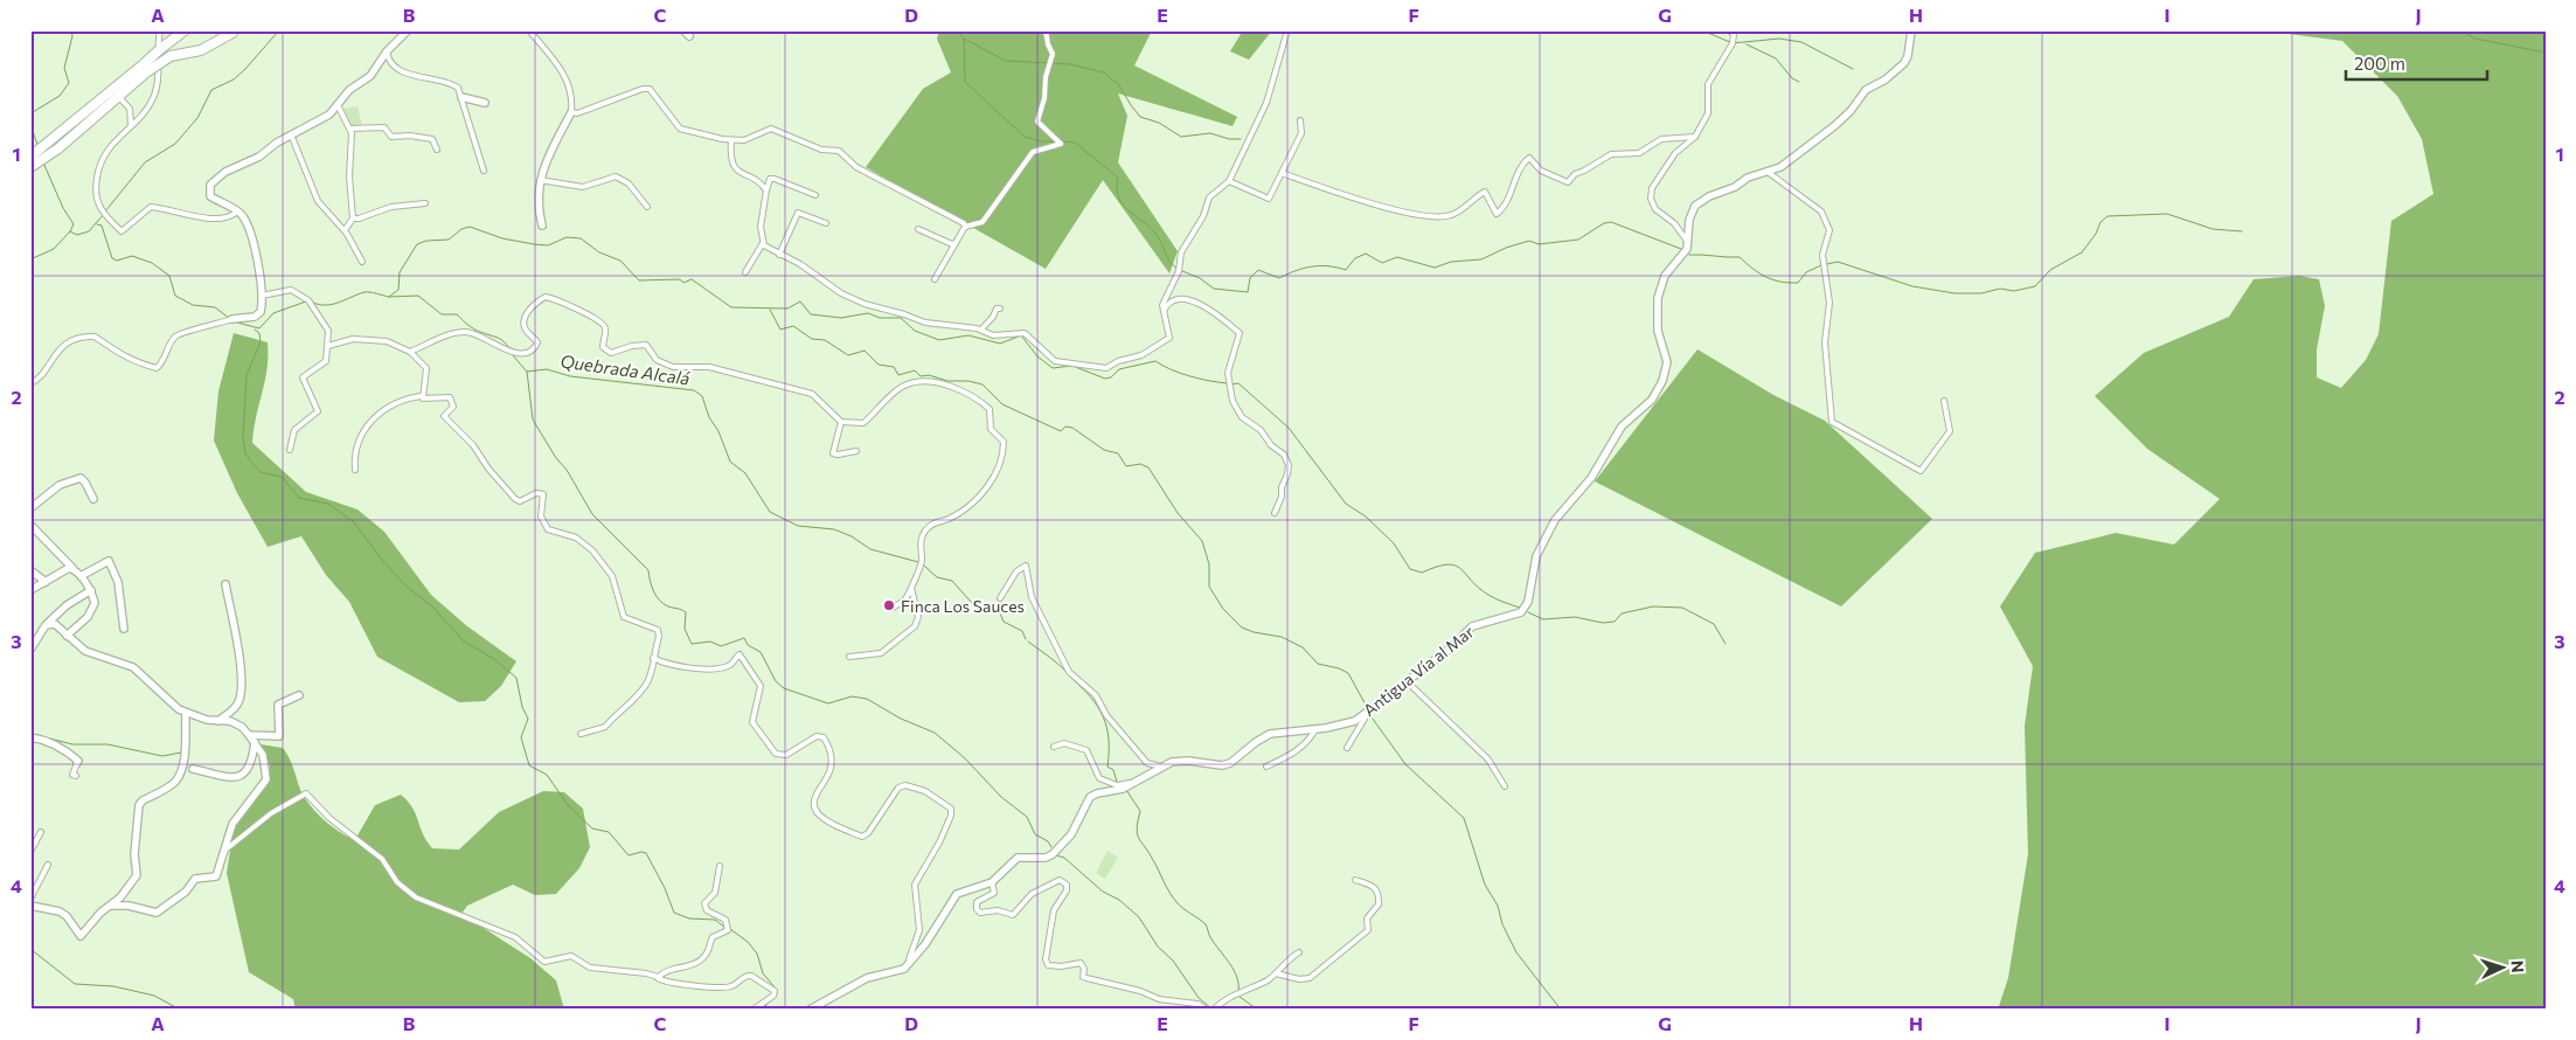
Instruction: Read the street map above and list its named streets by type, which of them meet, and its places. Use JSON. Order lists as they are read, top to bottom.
{
  "streets": {
    "street": ["Antigua Vía al Mar"]
  },
  "water": ["Quebrada Alcalá"],
  "places": ["Finca Los Sauces"],
  "scale_bar": "200 m",
  "north": "right",
  "grid": {
    "columns": [
      "A",
      "B",
      "C",
      "D",
      "E",
      "F",
      "G",
      "H",
      "I",
      "J"
    ],
    "rows": [
      "1",
      "2",
      "3",
      "4"
    ]
  }
}
